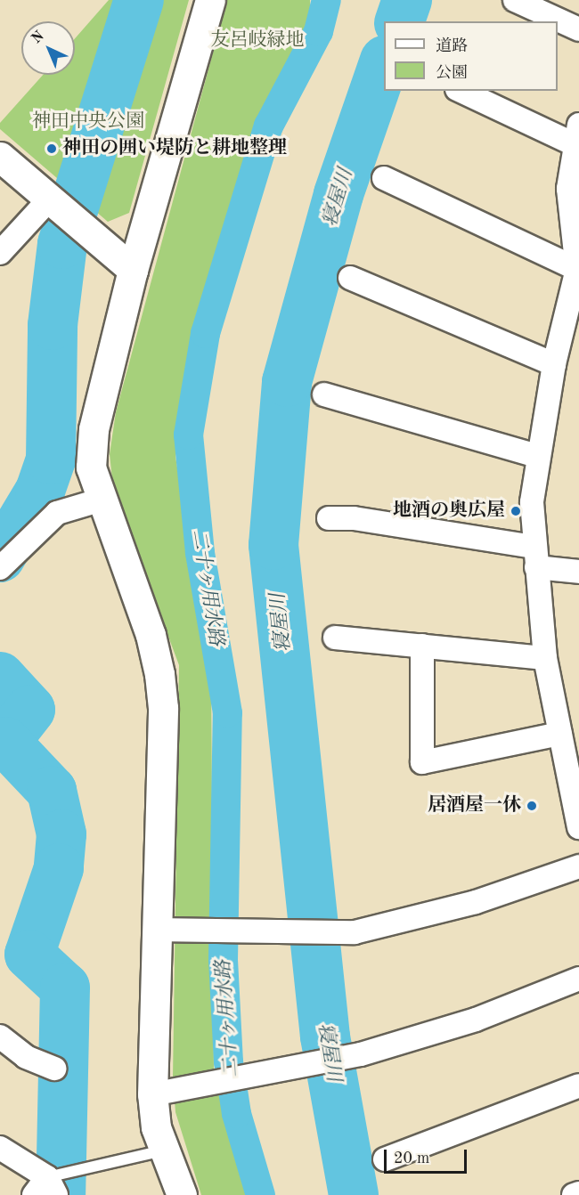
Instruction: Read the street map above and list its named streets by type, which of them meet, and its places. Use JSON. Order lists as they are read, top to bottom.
{
  "water": ["寝屋川", "二十ヶ用水路"],
  "parks": ["友呂岐緑地", "神田中央公園"],
  "places": ["神田の囲い堤防と耕地整理", "地酒の奥広屋", "居酒屋一休"],
  "legend": ["道路", "公園"],
  "scale_bar": "20 m",
  "north": "top left"
}
